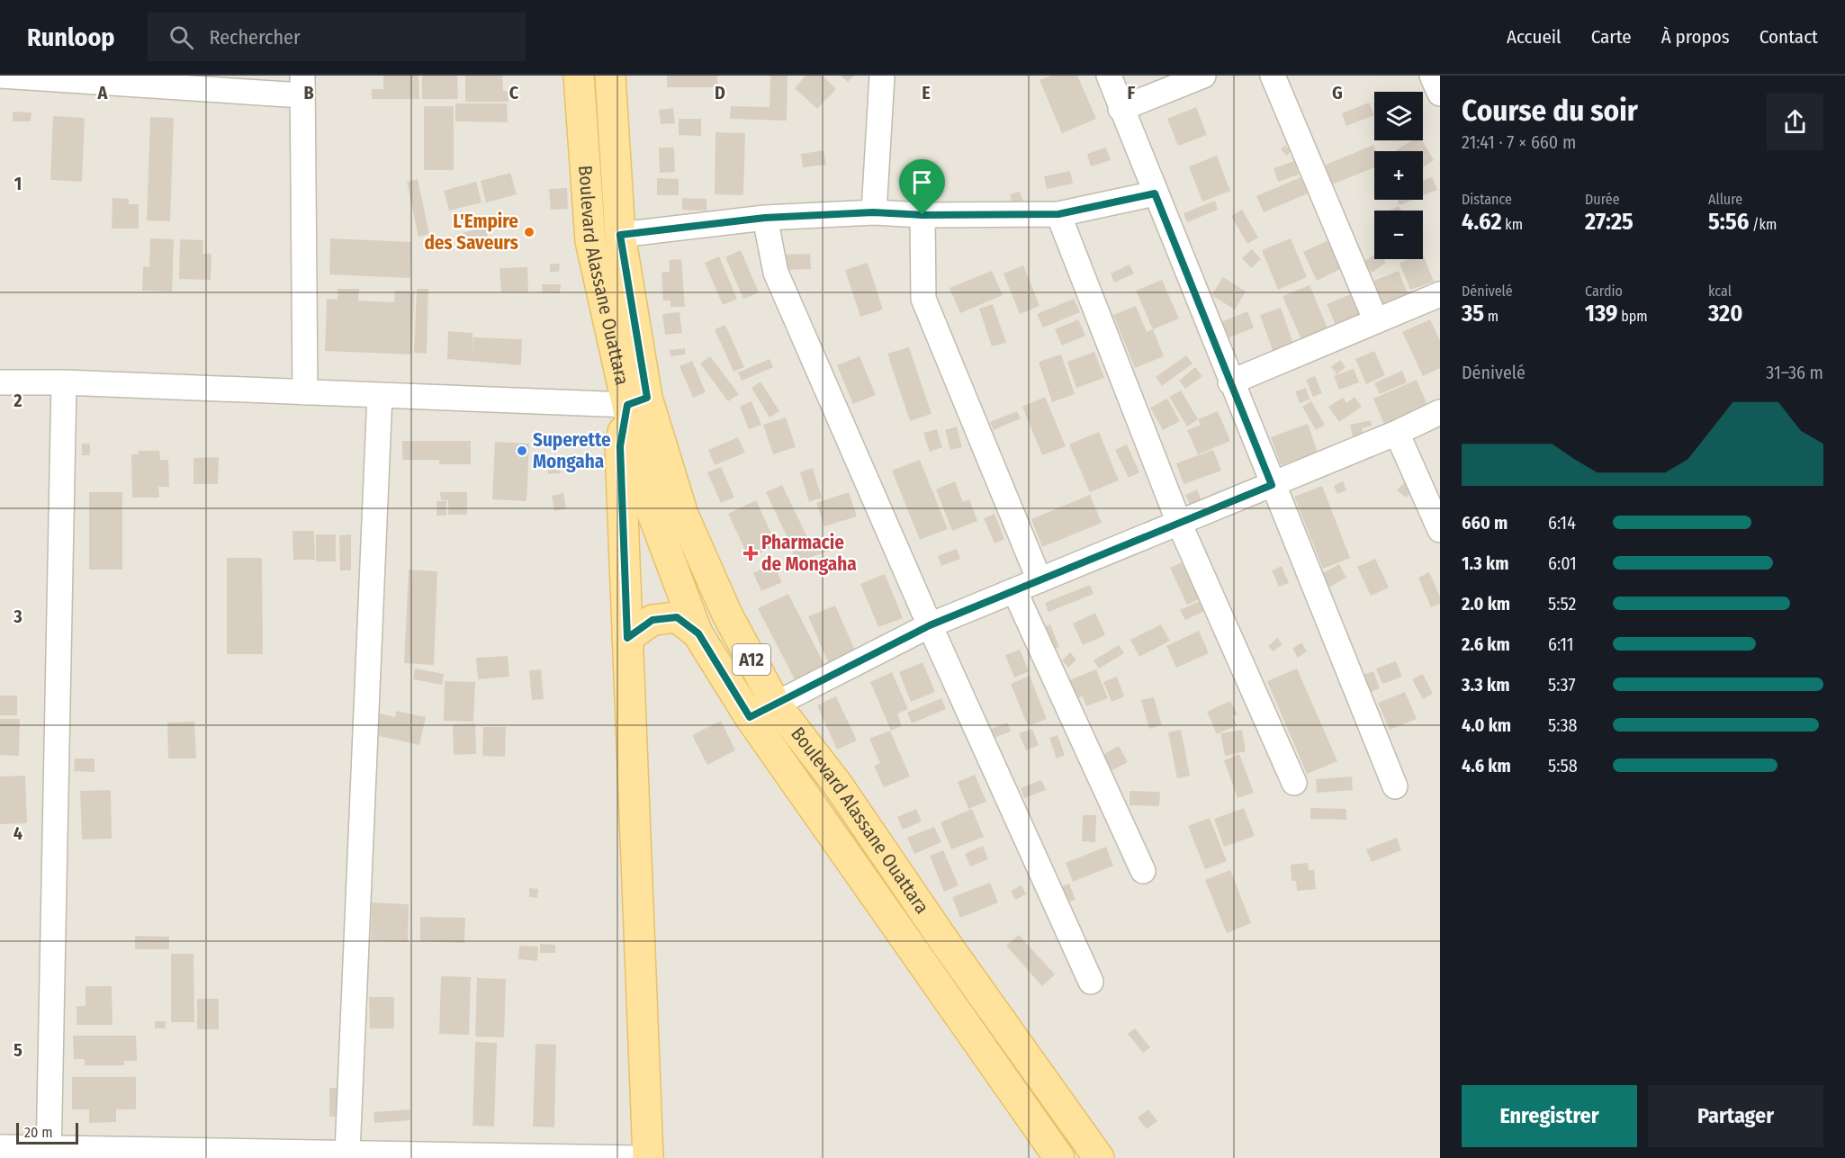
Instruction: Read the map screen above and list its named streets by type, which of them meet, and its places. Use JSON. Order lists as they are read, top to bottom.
{
  "streets": {
    "main road": ["Boulevard Alassane Ouattara", "A12"]
  },
  "crossings": [
    ["Boulevard Alassane Ouattara", "A12"]
  ],
  "places": {
    "other": ["L'Empire des Saveurs", "Superette Mongaha"],
    "health": ["Pharmacie de Mongaha"]
  },
  "scale_bar": "20 m",
  "page": {
    "header": "Runloop",
    "search": "Rechercher",
    "nav": [
      "Accueil",
      "Carte",
      "À propos",
      "Contact"
    ],
    "heading": ["Course du soir", "21:41 · 7 × 660 m"],
    "map_buttons": ["+", "−"],
    "stats": [
      ["Distance", "4.62 km"],
      ["Durée", "27:25"],
      ["Allure", "5:56 /km"],
      ["Dénivelé", "35 m"],
      ["Cardio", "139 bpm"],
      ["kcal", "320"]
    ],
    "chart": ["Dénivelé", "31–36 m"],
    "list": [
      {
        "name": "660 m",
        "note": "6:14"
      },
      {
        "name": "1.3 km",
        "note": "6:01"
      },
      {
        "name": "2.0 km",
        "note": "5:52"
      },
      {
        "name": "2.6 km",
        "note": "6:11"
      },
      {
        "name": "3.3 km",
        "note": "5:37"
      },
      {
        "name": "4.0 km",
        "note": "5:38"
      },
      {
        "name": "4.6 km",
        "note": "5:58"
      }
    ],
    "buttons": ["Enregistrer", "Partager"],
    "scale": "20 m"
  },
  "grid": {
    "columns": [
      "A",
      "B",
      "C",
      "D",
      "E",
      "F",
      "G"
    ],
    "rows": [
      "1",
      "2",
      "3",
      "4",
      "5"
    ]
  }
}
